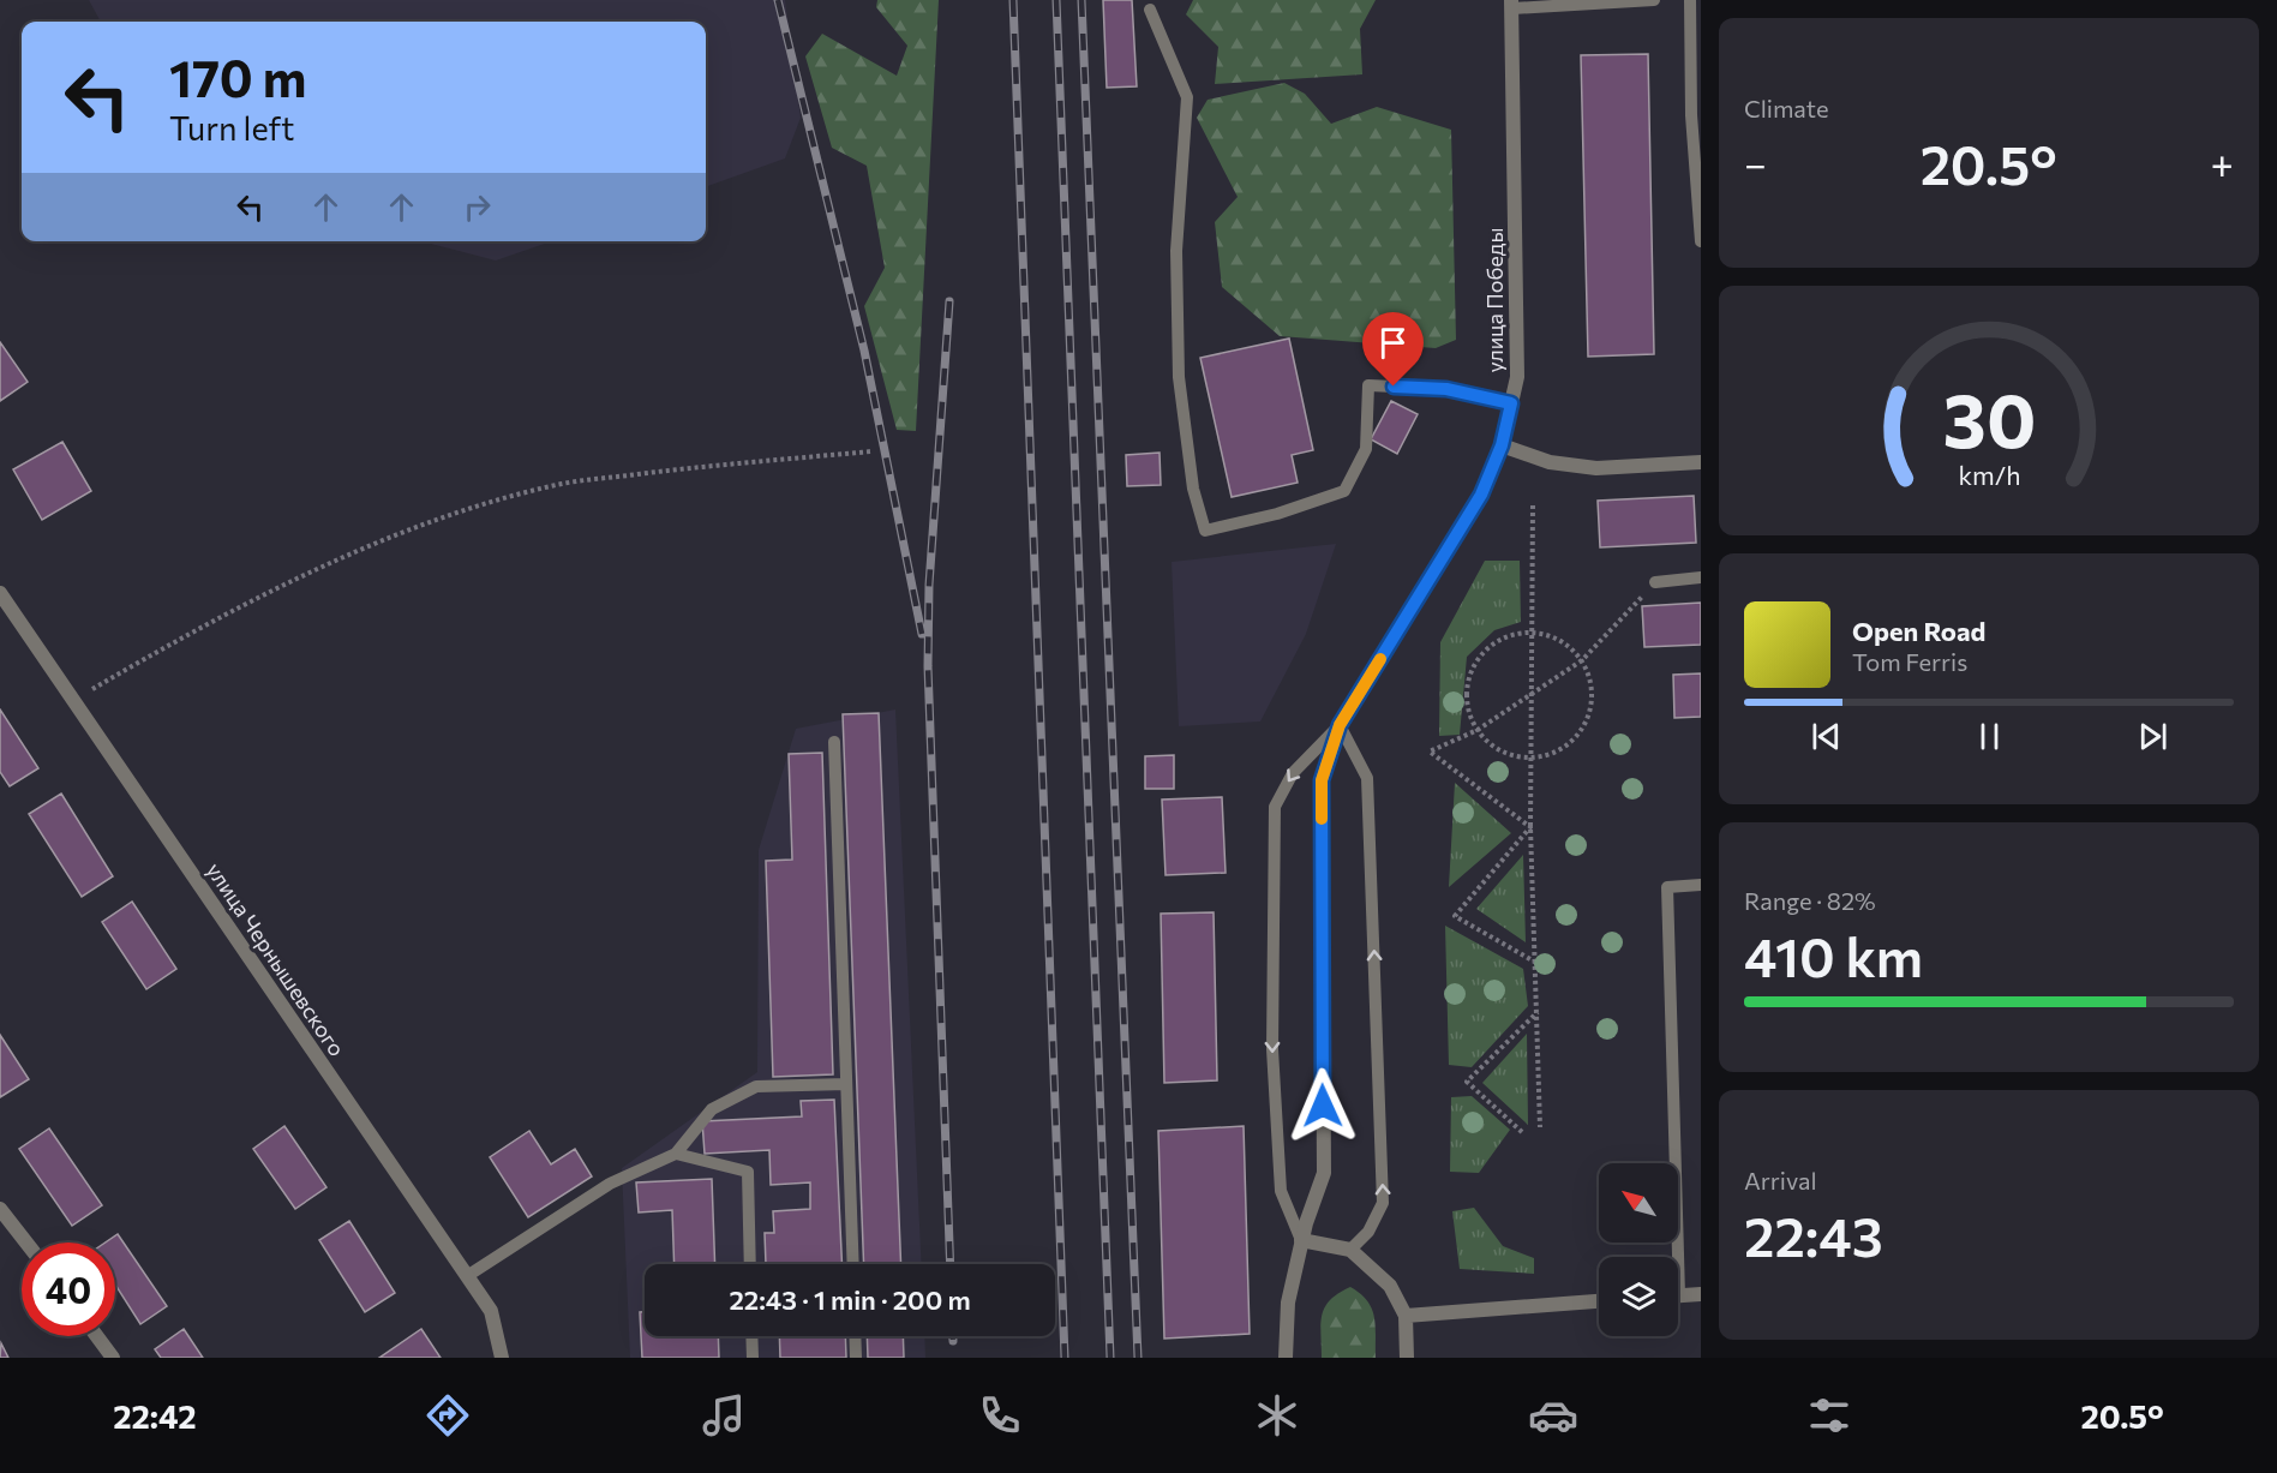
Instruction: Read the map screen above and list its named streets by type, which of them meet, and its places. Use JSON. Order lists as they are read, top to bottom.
{
  "streets": {
    "street": ["улица Победы", "улица Чернышевского"]
  },
  "north": "top left",
  "page": {
    "tile": [
      "Climate",
      ["Range · 82%", "410 km"],
      ["Arrival", "22:43"]
    ],
    "turn": ["170 m", "Turn left"],
    "heat": ["−", "20.5°", "+"],
    "song": ["Open Road", "Tom Ferris"],
    "limit": "40",
    "trip": "22:43 · 1 min · 200 m",
    "tabs": ["22:42", "20.5°"],
    "gauge": ["30", "km/h"]
  }
}
